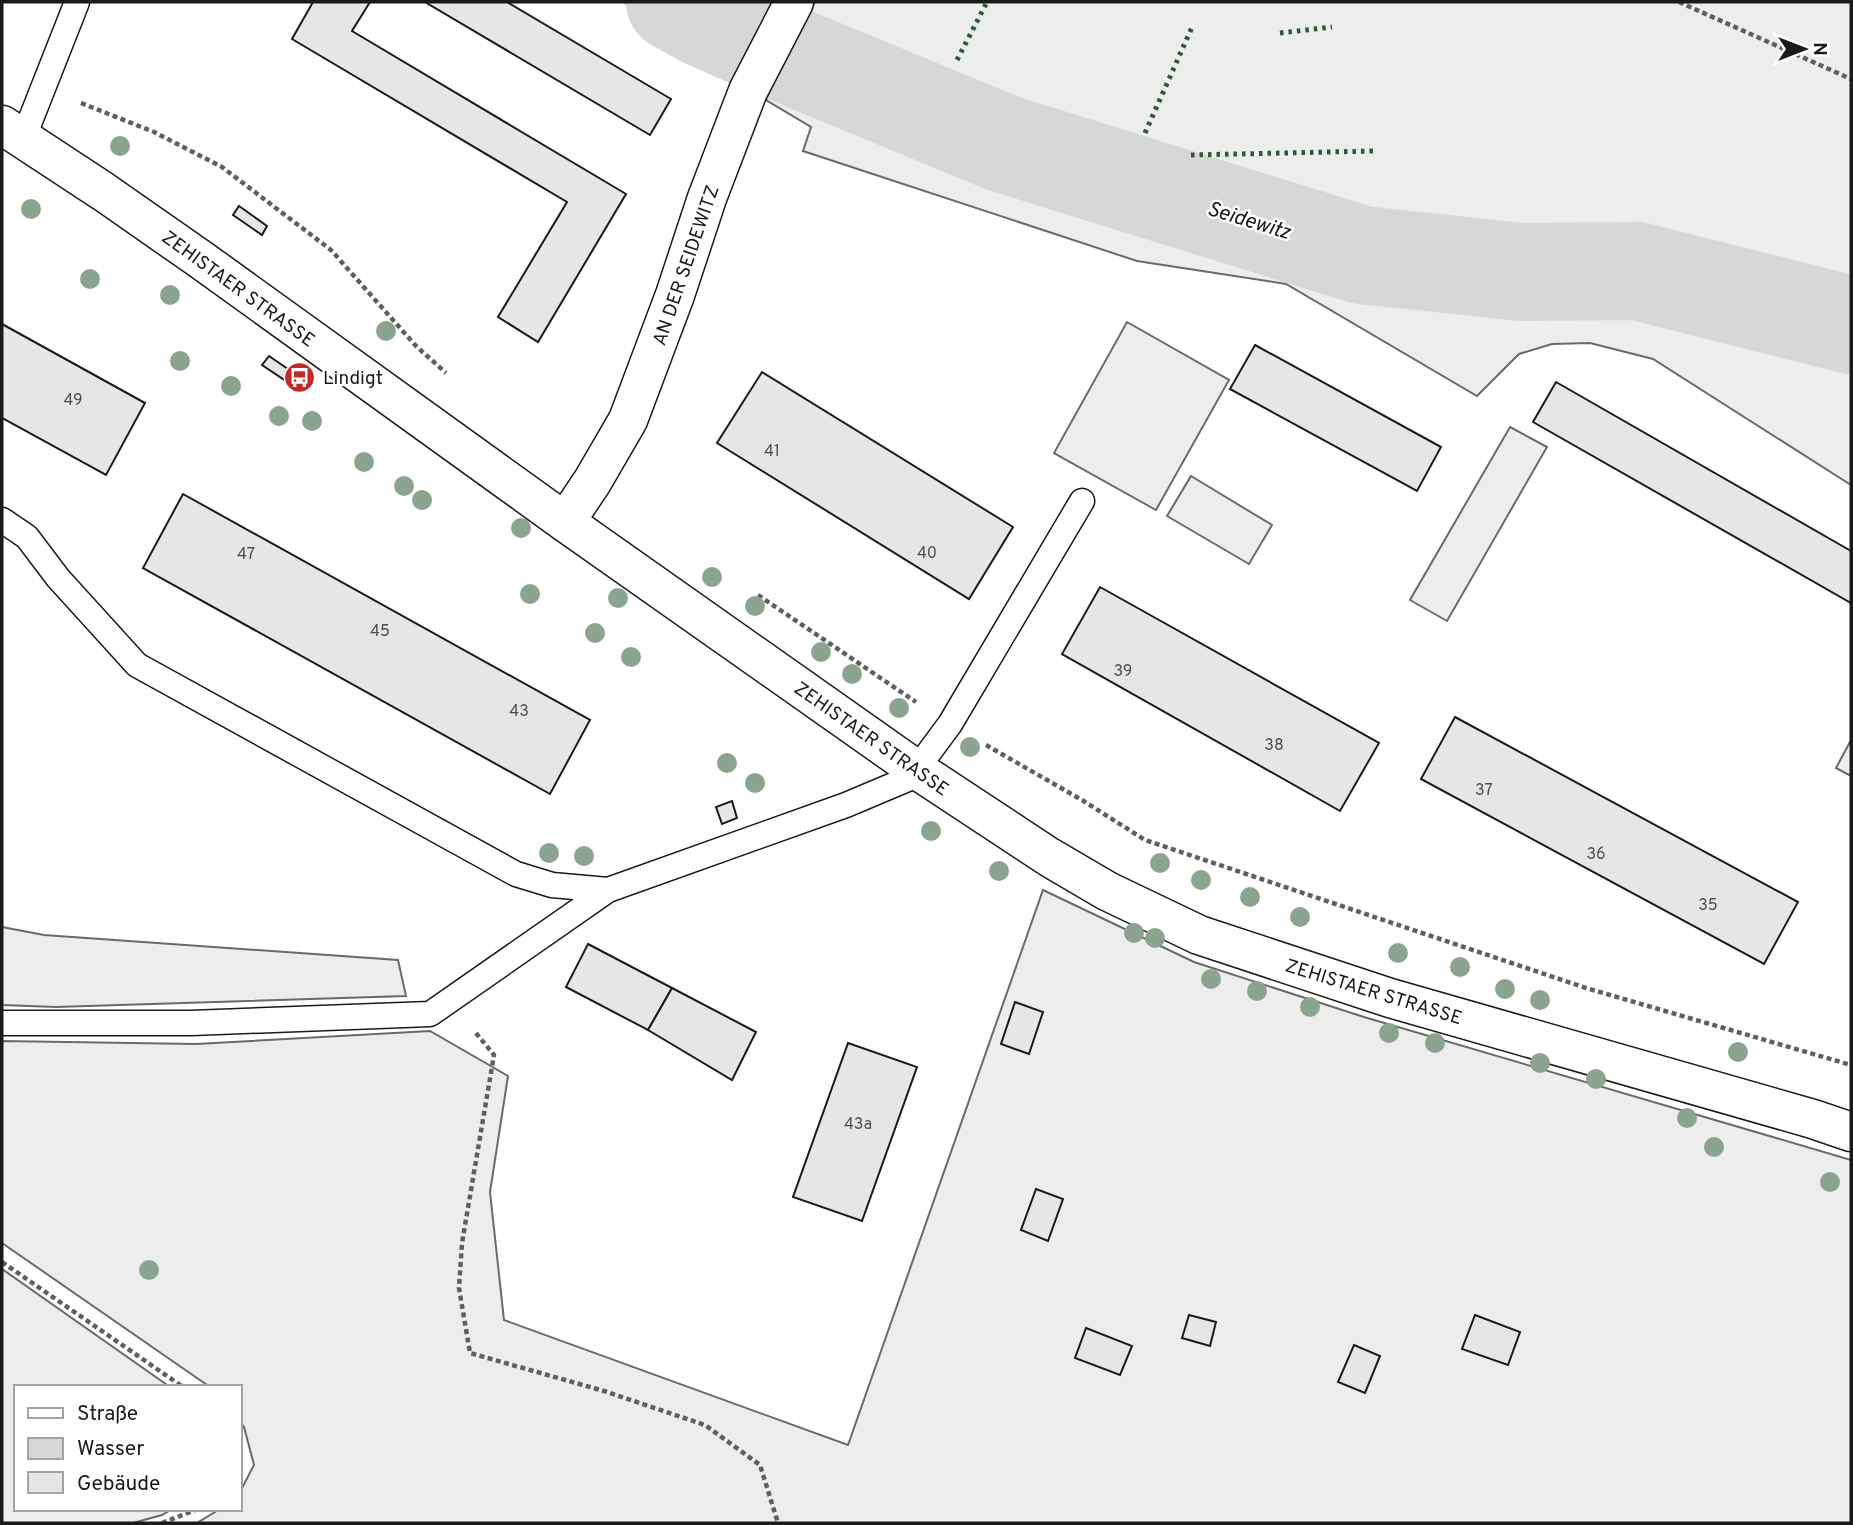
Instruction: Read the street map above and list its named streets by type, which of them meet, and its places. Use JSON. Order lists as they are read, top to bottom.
{
  "streets": {
    "main road": ["AN DER SEIDEWITZ", "ZEHISTAER STRASSE"]
  },
  "crossings": [
    ["AN DER SEIDEWITZ", "ZEHISTAER STRASSE"]
  ],
  "water": ["Seidewitz"],
  "places": {
    "bus stop": ["Lindigt"]
  },
  "house_numbers": [
    "49",
    "41",
    "40",
    "47",
    "45",
    "39",
    "43",
    "38",
    "37",
    "36",
    "35",
    "43a"
  ],
  "legend": ["Straße", "Wasser", "Gebäude"],
  "north": "right"
}
